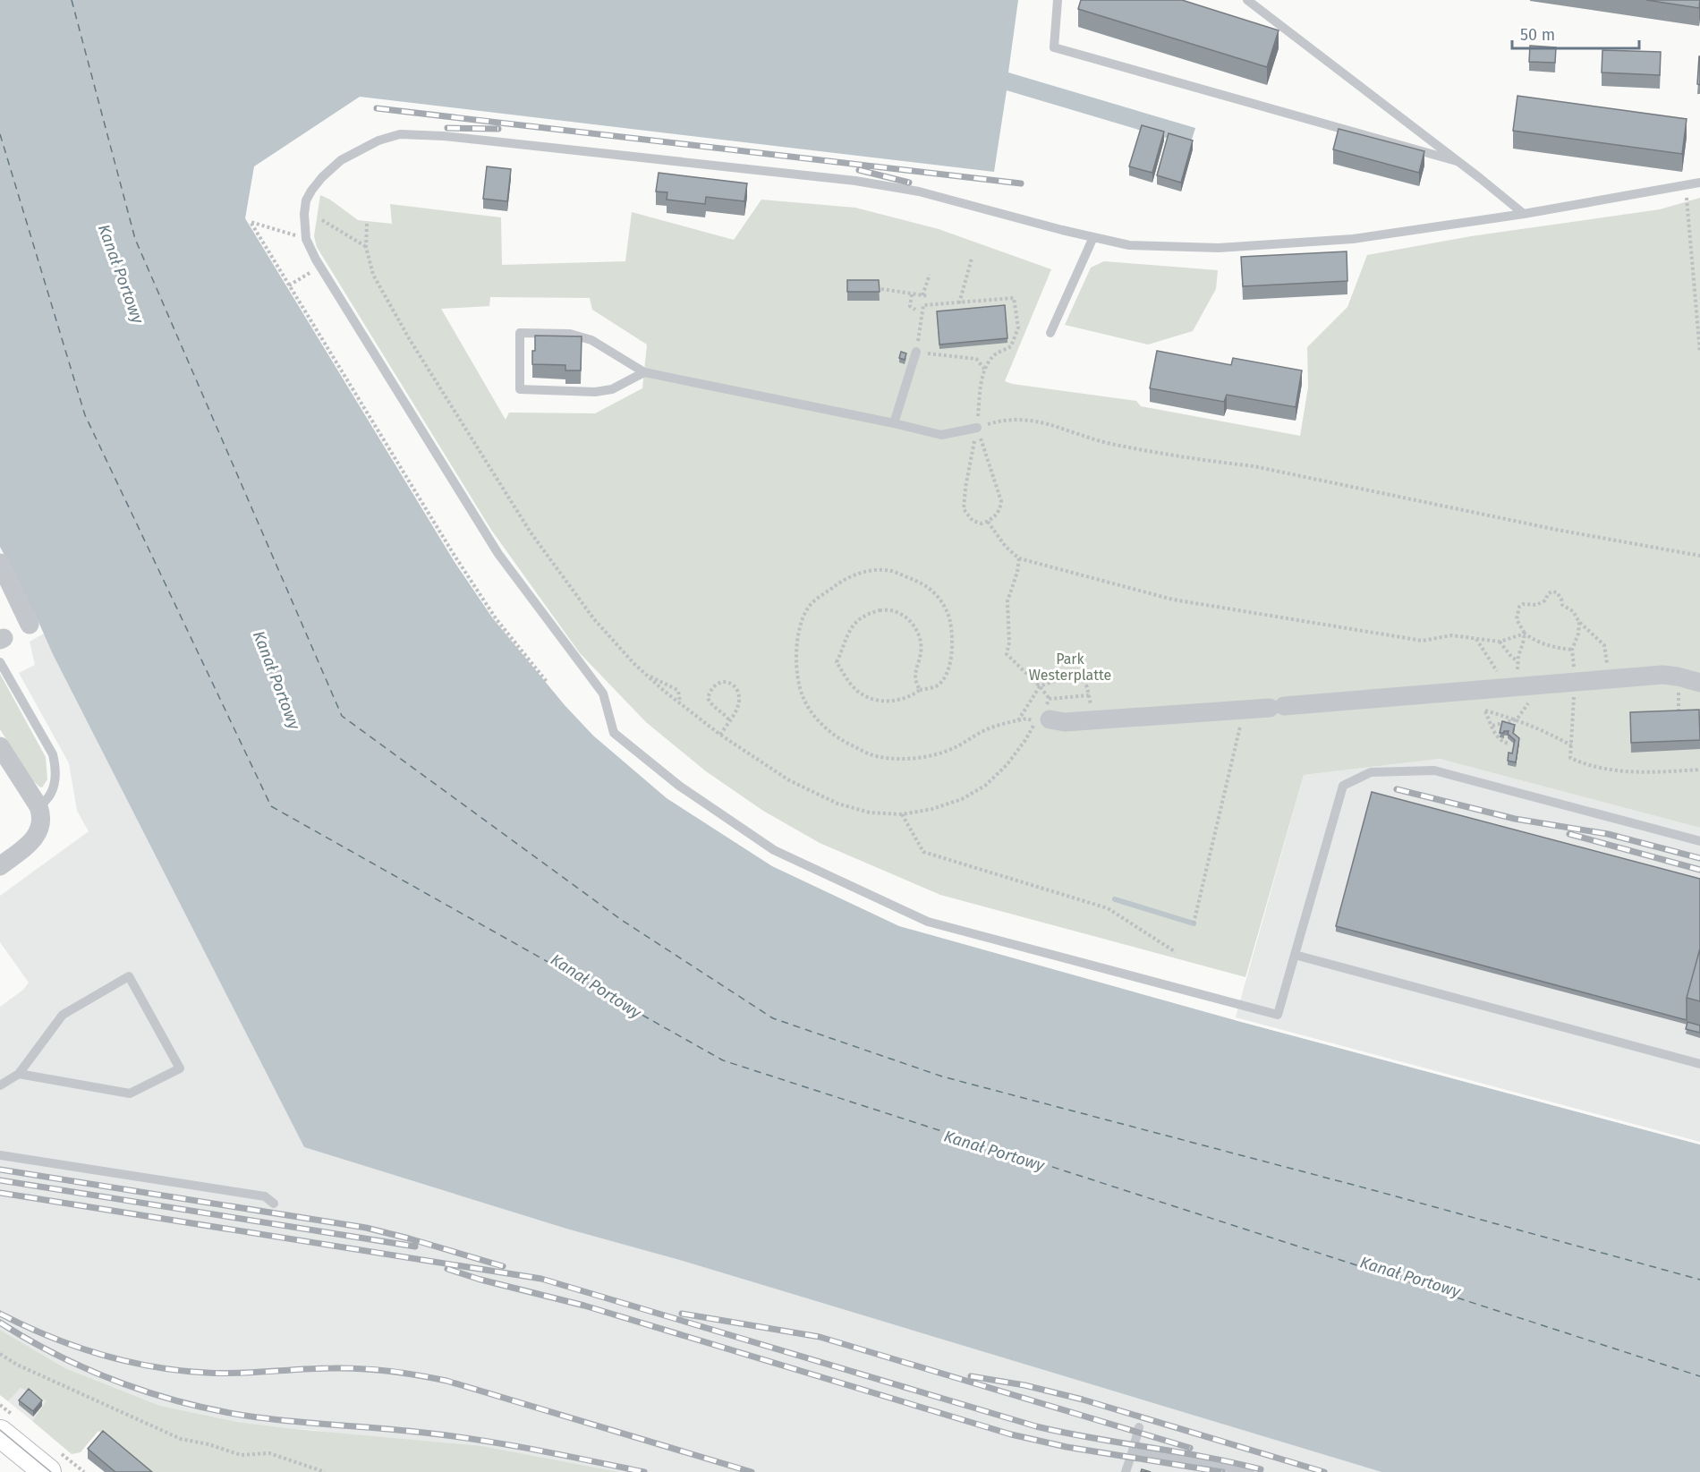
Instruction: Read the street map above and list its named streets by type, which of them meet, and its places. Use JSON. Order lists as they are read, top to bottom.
{
  "water": ["Kanał Portowy"],
  "parks": ["Park Westerplatte"],
  "scale_bar": "50 m"
}
